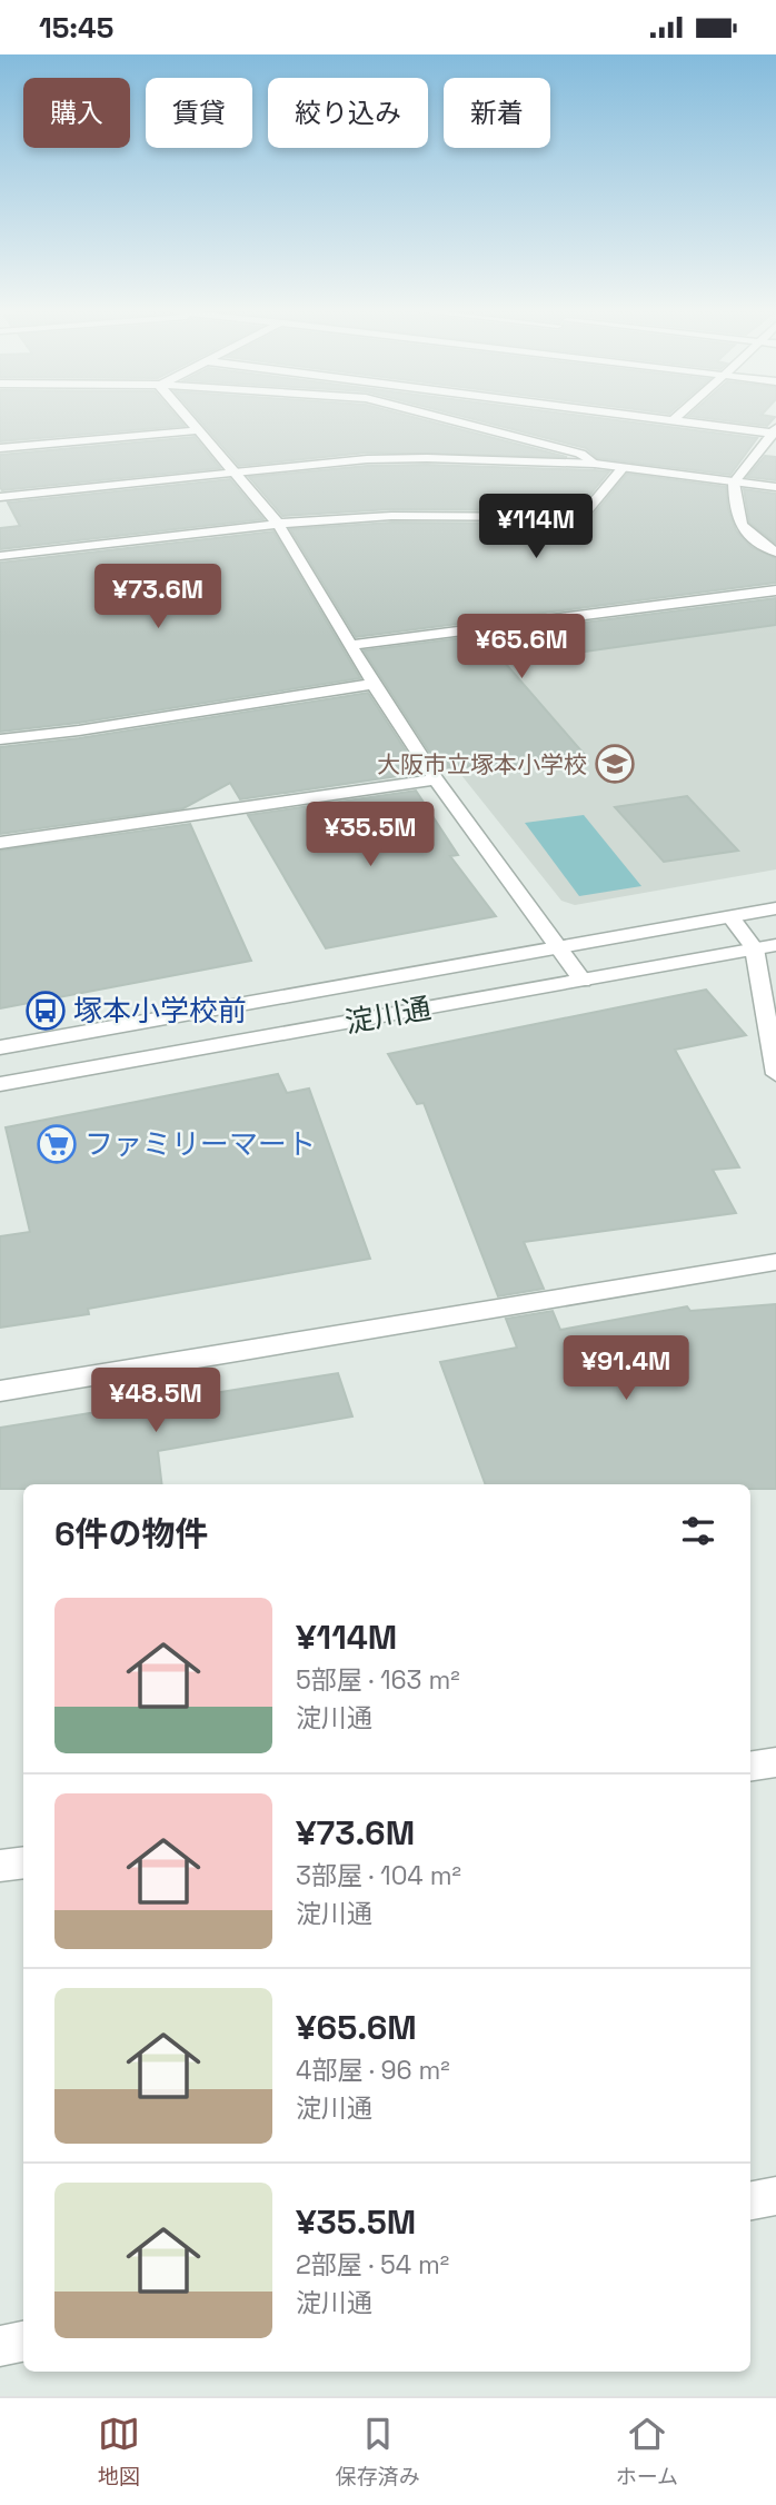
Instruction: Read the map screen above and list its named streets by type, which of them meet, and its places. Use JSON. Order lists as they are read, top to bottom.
{
  "streets": {
    "street": ["淀川通"]
  },
  "places": {
    "school or university": ["大阪市立塚本小学校"],
    "bus stop": ["塚本小学校前"],
    "supermarket": ["ファミリーマート"]
  },
  "page": {
    "status": "15:45",
    "chip": [
      "購入",
      "賃貸",
      "絞り込み",
      "新着"
    ],
    "price": [
      "¥114M",
      "¥73.6M",
      "¥65.6M",
      "¥35.5M",
      "¥91.4M",
      "¥48.5M"
    ],
    "heading": "6件の物件",
    "list": [
      {
        "name": "¥114M",
        "note": "5部屋 · 163 m² · 淀川通"
      },
      {
        "name": "¥73.6M",
        "note": "3部屋 · 104 m² · 淀川通"
      },
      {
        "name": "¥65.6M",
        "note": "4部屋 · 96 m² · 淀川通"
      },
      {
        "name": "¥35.5M",
        "note": "2部屋 · 54 m² · 淀川通"
      }
    ],
    "tabs": ["地図", "保存済み", "ホーム"]
  }
}
